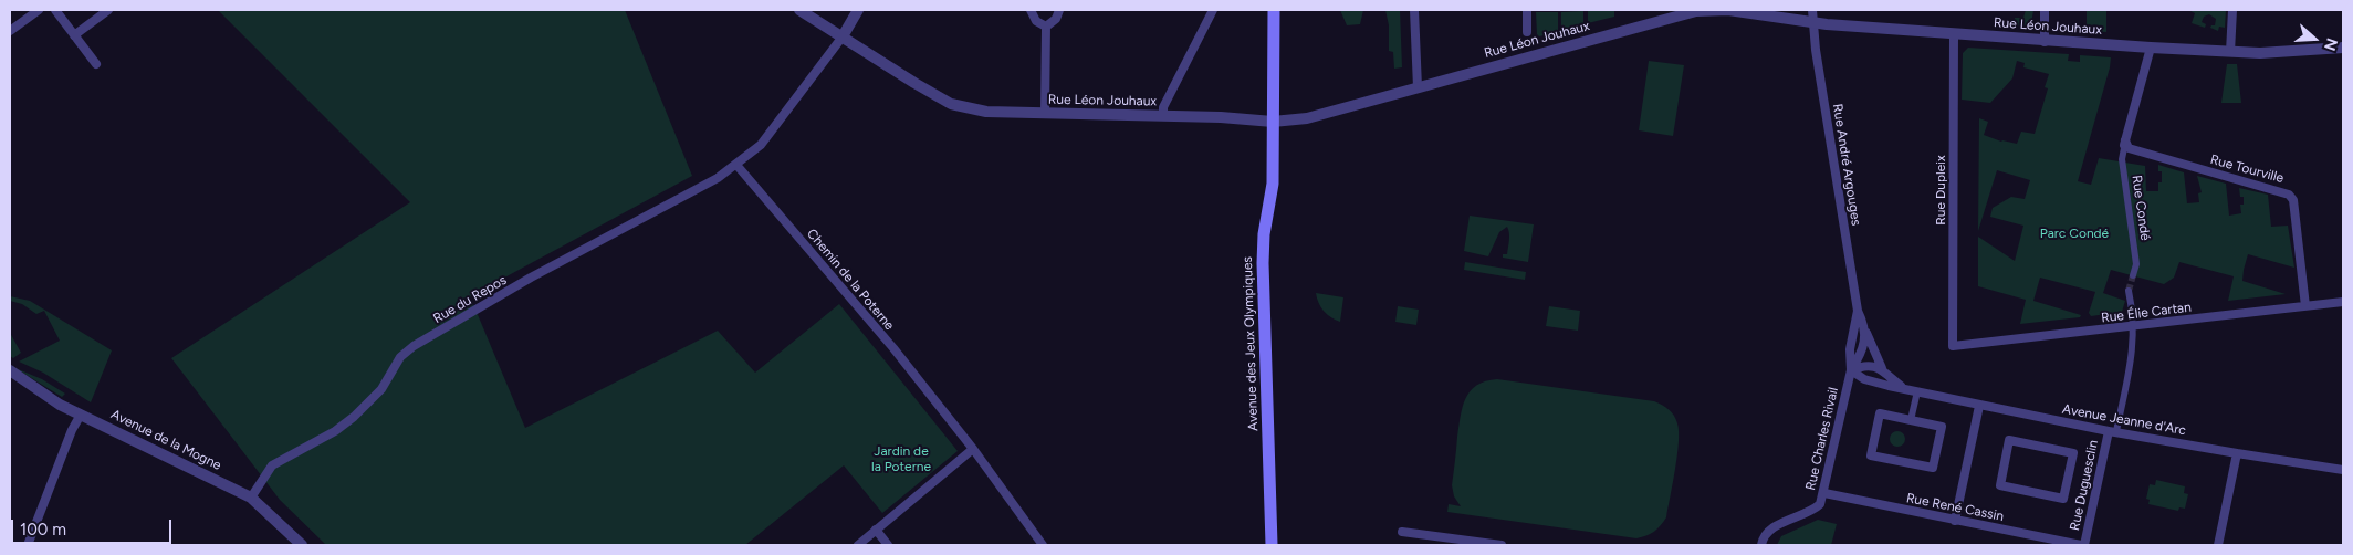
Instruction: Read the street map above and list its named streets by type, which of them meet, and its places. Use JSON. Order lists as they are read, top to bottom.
{
  "streets": {
    "main road": ["Avenue des Jeux Olympiques"],
    "street": [
      "Rue Léon Jouhaux",
      "Rue André Argouges",
      "Rue Tourville",
      "Rue Dupleix",
      "Rue Condé",
      "Chemin de la Poterne",
      "Rue du Repos",
      "Rue Élie Cartan",
      "Avenue Jeanne d'Arc",
      "Rue Charles Rivail",
      "Avenue de la Mogne",
      "Rue Duguesclin",
      "Rue René Cassin"
    ]
  },
  "crossings": [
    ["Rue Léon Jouhaux", "Rue André Argouges"],
    ["Rue Léon Jouhaux", "Rue Dupleix"],
    ["Rue Léon Jouhaux", "Rue Condé"],
    ["Rue Léon Jouhaux", "Avenue des Jeux Olympiques"],
    ["Rue André Argouges", "Avenue Jeanne d'Arc"],
    ["Rue André Argouges", "Rue Charles Rivail"],
    ["Rue Tourville", "Rue Condé"],
    ["Rue Tourville", "Rue Élie Cartan"],
    ["Rue Dupleix", "Rue Élie Cartan"],
    ["Chemin de la Poterne", "Rue du Repos"],
    ["Rue du Repos", "Avenue de la Mogne"],
    ["Avenue Jeanne d'Arc", "Rue Charles Rivail"],
    ["Avenue Jeanne d'Arc", "Rue Duguesclin"],
    ["Rue Charles Rivail", "Rue René Cassin"],
    ["Rue Duguesclin", "Rue René Cassin"]
  ],
  "parks": ["Parc Condé", "Jardin de la Poterne"],
  "scale_bar": "100 m",
  "north": "right"
}
